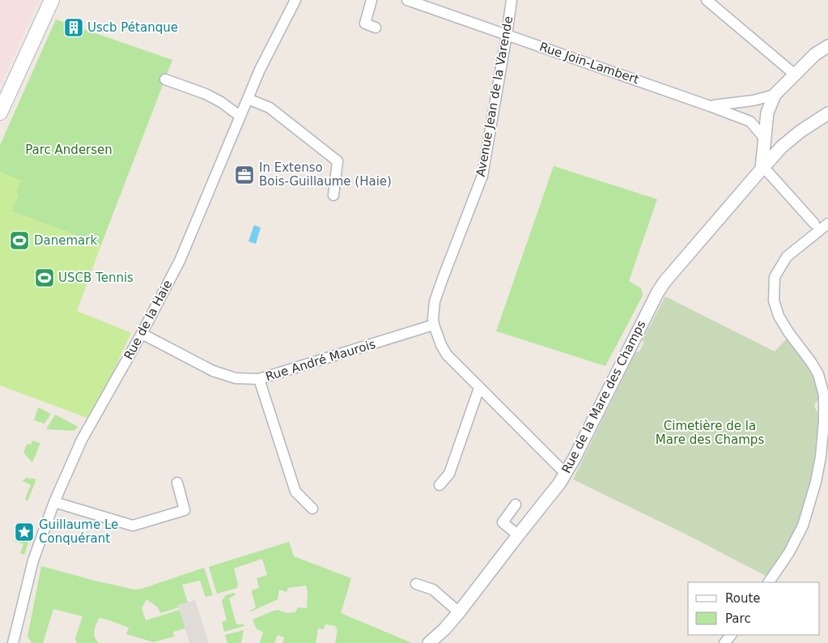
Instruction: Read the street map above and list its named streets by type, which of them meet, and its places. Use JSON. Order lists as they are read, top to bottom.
{
  "streets": {
    "street": [
      "Rue Join-Lambert",
      "Avenue Jean de la Varende",
      "Rue de la Haie",
      "Rue André Maurois",
      "Rue de la Mare des Champs"
    ]
  },
  "crossings": [
    ["Rue Join-Lambert", "Avenue Jean de la Varende"],
    ["Avenue Jean de la Varende", "Rue André Maurois"],
    ["Avenue Jean de la Varende", "Rue de la Mare des Champs"],
    ["Rue de la Haie", "Rue André Maurois"]
  ],
  "parks": ["Parc Andersen", "Cimetière de la Mare des Champs"],
  "places": {
    "building": ["Uscb Pétanque"],
    "office": ["In Extenso Bois-Guillaume (Haie)"],
    "sports": ["Danemark", "USCB Tennis"],
    "place": ["Guillaume Le Conquérant"]
  },
  "legend": ["Route", "Parc"]
}
